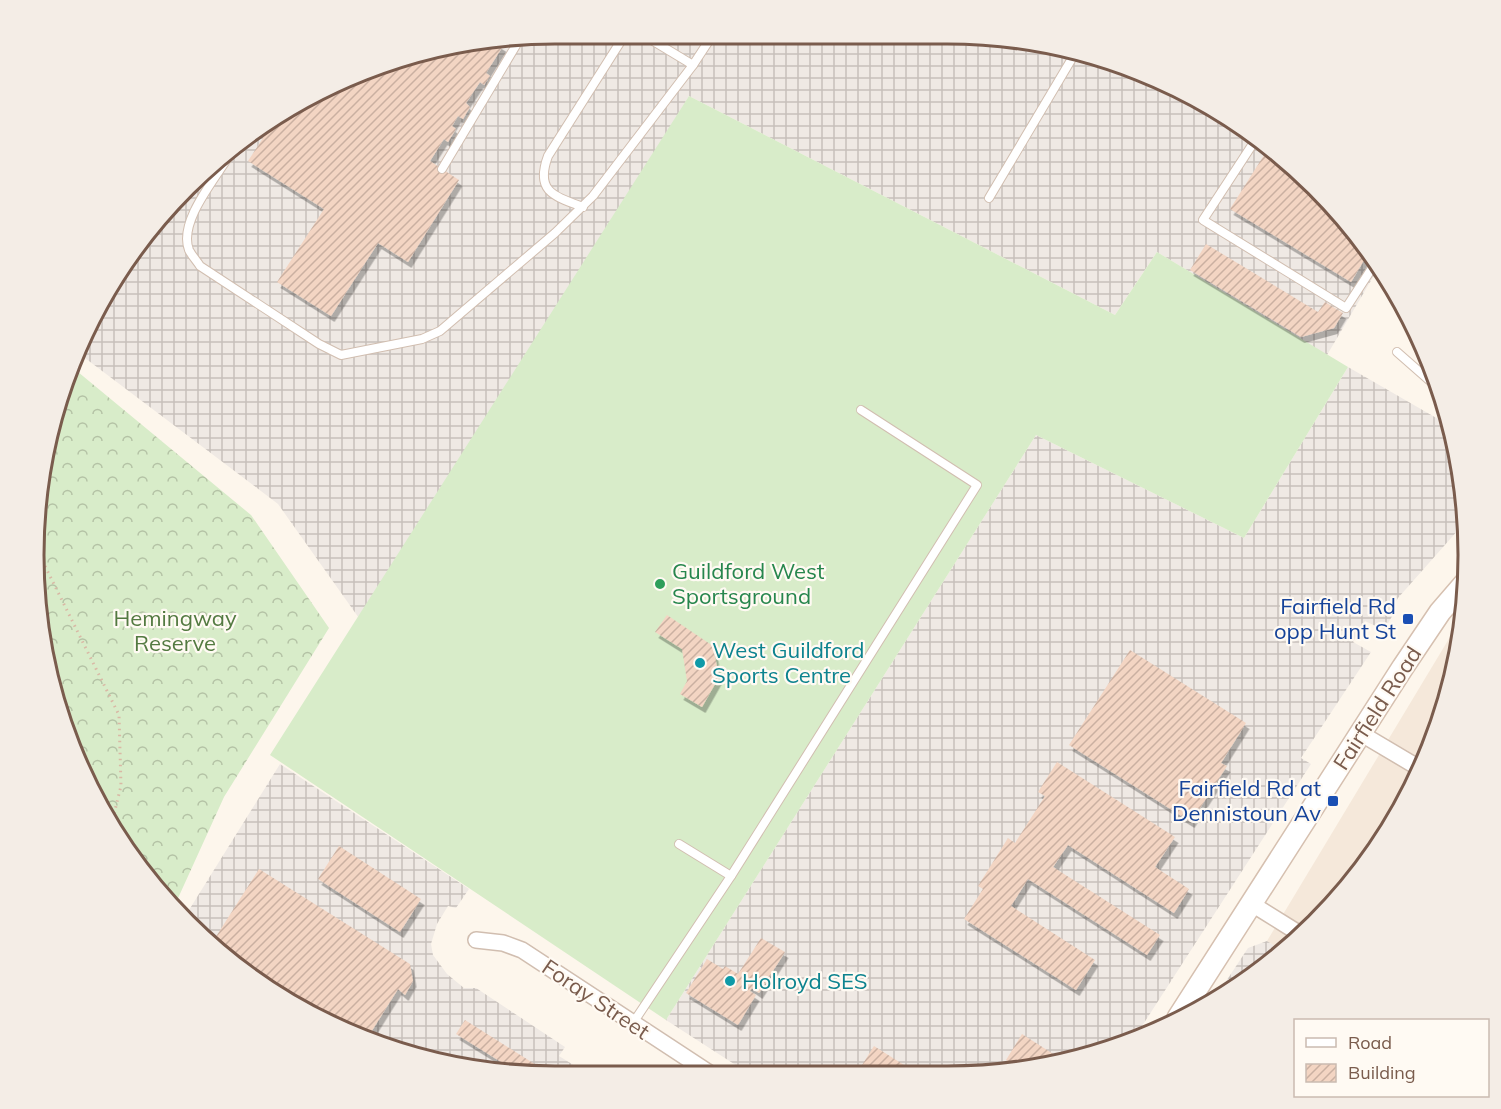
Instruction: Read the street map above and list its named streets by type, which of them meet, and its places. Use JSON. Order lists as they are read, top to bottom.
{
  "streets": {
    "main road": ["Fairfield Road"],
    "street": ["Foray Street"]
  },
  "parks": ["Hemingway Reserve"],
  "places": {
    "other": ["Guildford West Sportsground", "West Guildford Sports Centre", "Holroyd SES"],
    "transit": ["Fairfield Rd opp Hunt St", "Fairfield Rd at Dennistoun Av"]
  },
  "legend": ["Road", "Building"]
}
